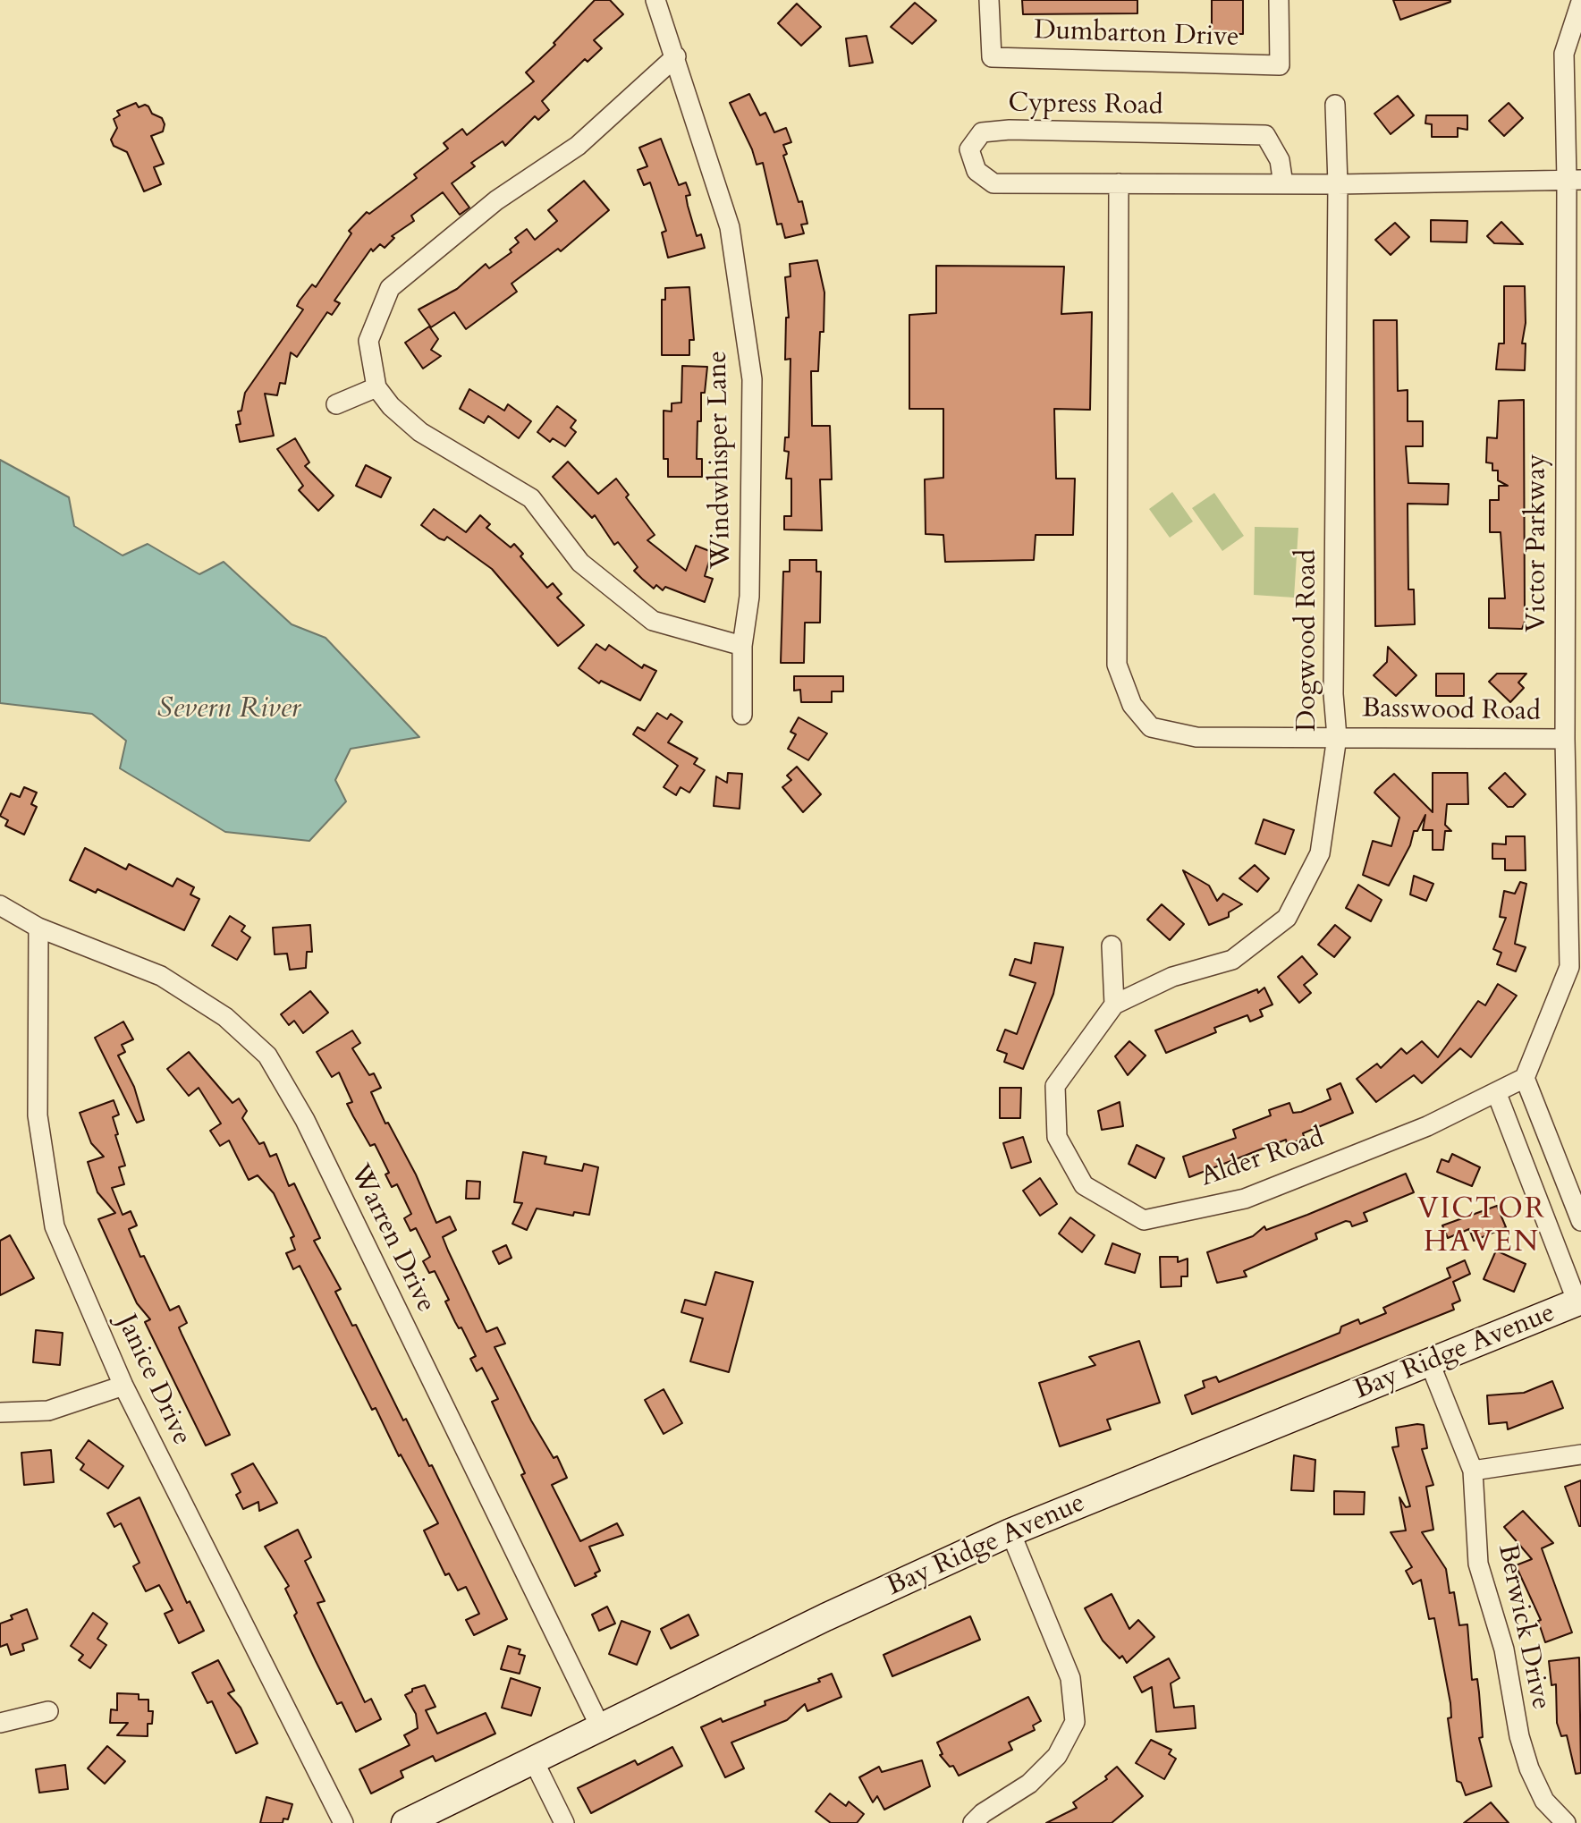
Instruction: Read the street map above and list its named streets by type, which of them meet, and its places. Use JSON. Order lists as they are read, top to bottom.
{
  "streets": {
    "main road": ["Bay Ridge Avenue"],
    "street": [
      "Dumbarton Drive",
      "Cypress Road",
      "Windwhisper Lane",
      "Victor Parkway",
      "Dogwood Road",
      "Basswood Road",
      "Alder Road",
      "Warren Drive",
      "Janice Drive",
      "Berwick Drive"
    ]
  },
  "crossings": [
    ["Cypress Road", "Victor Parkway"],
    ["Cypress Road", "Dogwood Road"],
    ["Cypress Road", "Basswood Road"],
    ["Victor Parkway", "Basswood Road"],
    ["Dogwood Road", "Basswood Road"],
    ["Dogwood Road", "Alder Road"],
    ["Warren Drive", "Bay Ridge Avenue"],
    ["Warren Drive", "Janice Drive"],
    ["Bay Ridge Avenue", "Berwick Drive"]
  ],
  "districts": ["VICTOR HAVEN"],
  "water": ["Severn River"]
}
